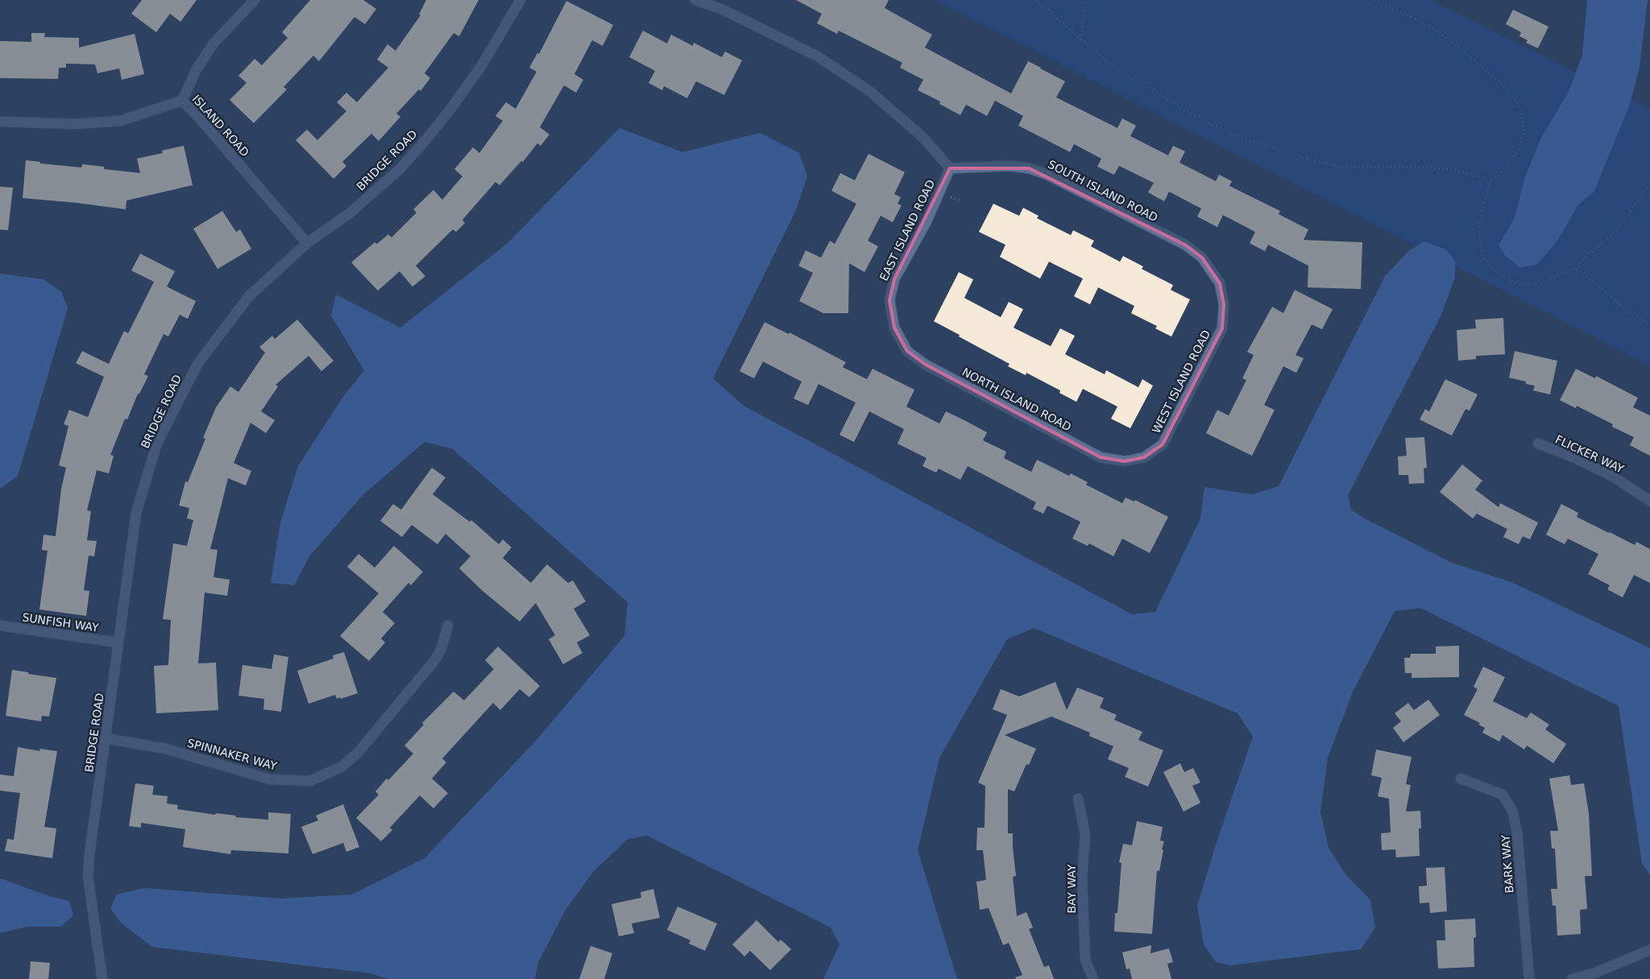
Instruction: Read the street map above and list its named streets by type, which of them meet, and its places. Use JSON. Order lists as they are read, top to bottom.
{
  "streets": {
    "street": [
      "ISLAND ROAD",
      "BRIDGE ROAD",
      "SOUTH ISLAND ROAD",
      "EAST ISLAND ROAD",
      "WEST ISLAND ROAD",
      "NORTH ISLAND ROAD",
      "FLICKER WAY",
      "SUNFISH WAY",
      "SPINNAKER WAY",
      "BARK WAY",
      "BAY WAY"
    ]
  },
  "crossings": [
    ["ISLAND ROAD", "BRIDGE ROAD"],
    ["BRIDGE ROAD", "SUNFISH WAY"],
    ["BRIDGE ROAD", "SPINNAKER WAY"],
    ["SOUTH ISLAND ROAD", "EAST ISLAND ROAD"],
    ["SOUTH ISLAND ROAD", "WEST ISLAND ROAD"],
    ["EAST ISLAND ROAD", "NORTH ISLAND ROAD"],
    ["WEST ISLAND ROAD", "NORTH ISLAND ROAD"]
  ]
}
